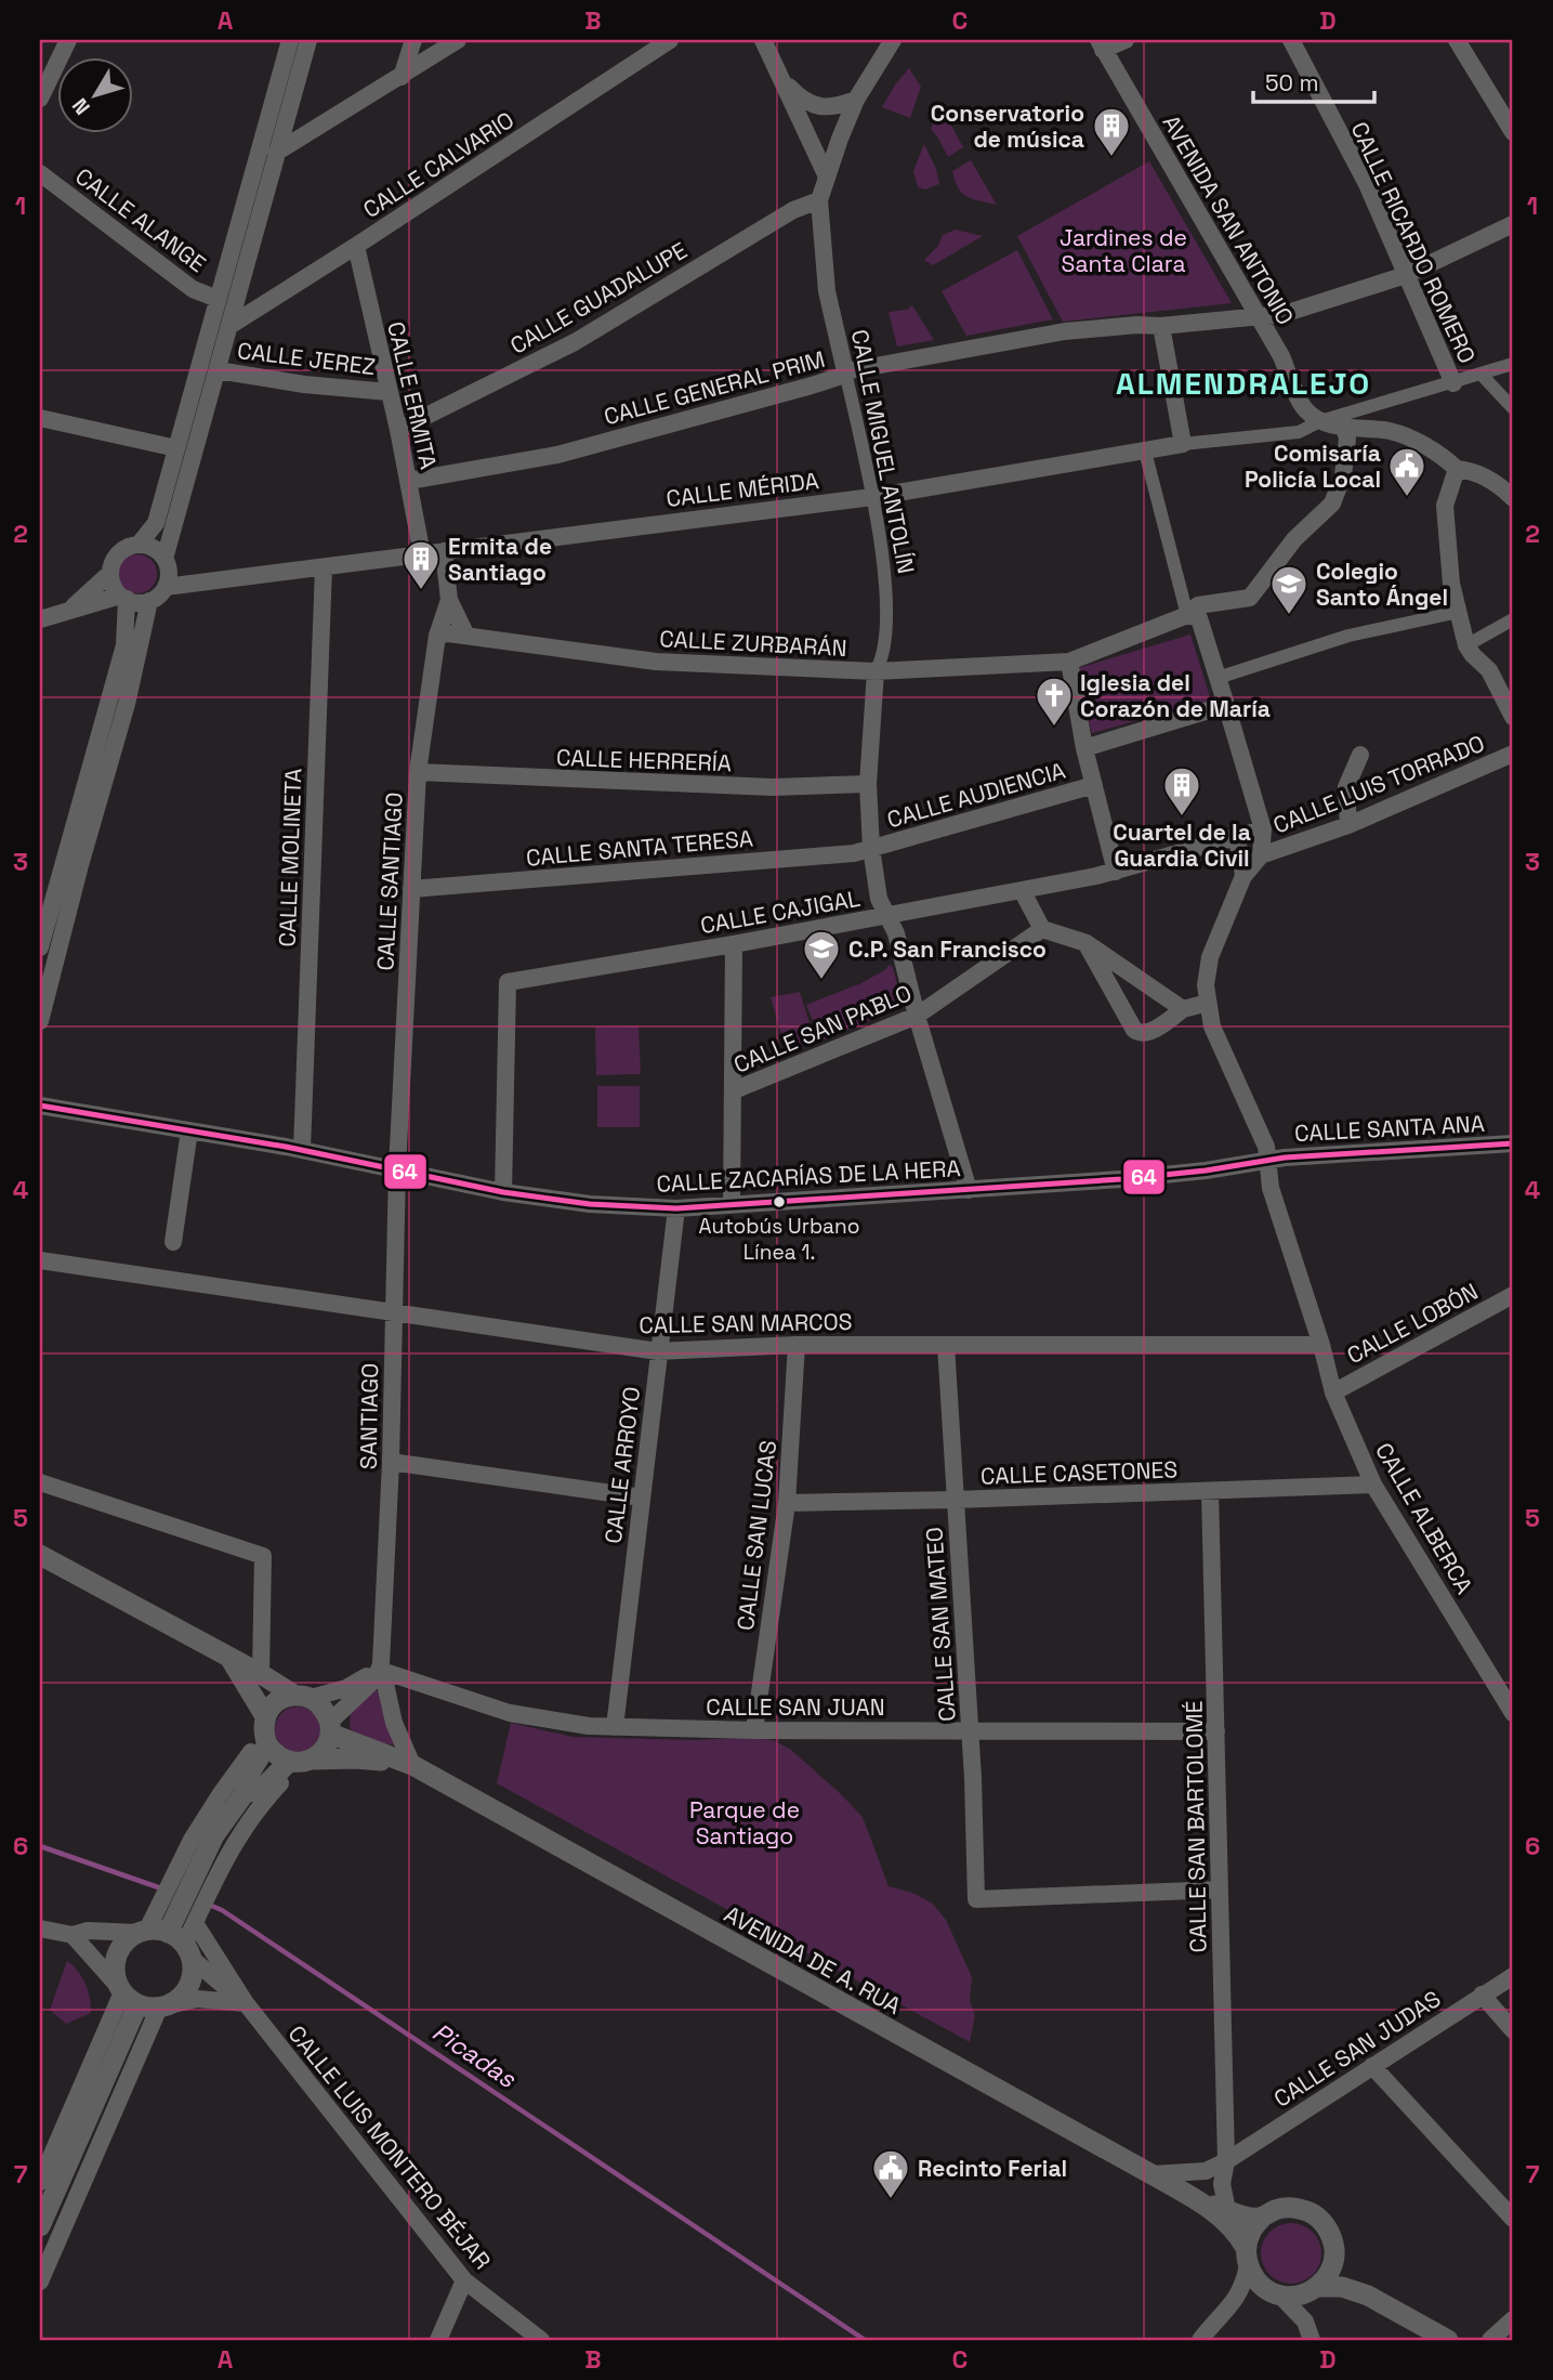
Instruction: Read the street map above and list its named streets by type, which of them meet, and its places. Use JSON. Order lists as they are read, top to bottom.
{
  "streets": {
    "street": [
      "CALLE CALVARIO",
      "CALLE ALANGE",
      "AVENIDA SAN ANTONIO",
      "CALLE RICARDO ROMERO",
      "CALLE GUADALUPE",
      "CALLE JEREZ",
      "CALLE GENERAL PRIM",
      "CALLE ERMITA",
      "CALLE MIGUEL ANTOLÍN",
      "CALLE MÉRIDA",
      "CALLE ZURBARÁN",
      "CALLE HERRERÍA",
      "CALLE LUIS TORRADO",
      "CALLE AUDIENCIA",
      "CALLE SANTA TERESA",
      "CALLE MOLINETA",
      "CALLE SANTIAGO",
      "CALLE CAJIGAL",
      "CALLE SAN PABLO",
      "CALLE SANTA ANA",
      "CALLE ZACARÍAS DE LA HERA",
      "CALLE SAN MARCOS",
      "CALLE LOBÓN",
      "SANTIAGO",
      "CALLE ARROYO",
      "CALLE CASETONES",
      "CALLE ALBERCA",
      "CALLE SAN LUCAS",
      "CALLE SAN MATEO",
      "CALLE SAN JUAN",
      "CALLE SAN BARTOLOMÉ",
      "AVENIDA DE A. RUA",
      "CALLE SAN JUDAS",
      "CALLE LUIS MONTERO BÉJAR"
    ]
  },
  "crossings": [
    ["CALLE CALVARIO", "CALLE ERMITA"],
    ["AVENIDA SAN ANTONIO", "CALLE GENERAL PRIM"],
    ["AVENIDA SAN ANTONIO", "CALLE MÉRIDA"],
    ["CALLE RICARDO ROMERO", "CALLE GENERAL PRIM"],
    ["CALLE RICARDO ROMERO", "CALLE MÉRIDA"],
    ["CALLE GUADALUPE", "CALLE ERMITA"],
    ["CALLE GUADALUPE", "CALLE MIGUEL ANTOLÍN"],
    ["CALLE JEREZ", "CALLE ERMITA"],
    ["CALLE GENERAL PRIM", "CALLE ERMITA"],
    ["CALLE GENERAL PRIM", "CALLE MIGUEL ANTOLÍN"],
    ["CALLE ERMITA", "CALLE MÉRIDA"],
    ["CALLE MIGUEL ANTOLÍN", "CALLE MÉRIDA"],
    ["CALLE MIGUEL ANTOLÍN", "CALLE ZURBARÁN"],
    ["CALLE MIGUEL ANTOLÍN", "CALLE HERRERÍA"],
    ["CALLE MIGUEL ANTOLÍN", "CALLE AUDIENCIA"],
    ["CALLE MIGUEL ANTOLÍN", "CALLE SANTA TERESA"],
    ["CALLE MIGUEL ANTOLÍN", "CALLE CAJIGAL"],
    ["CALLE MIGUEL ANTOLÍN", "CALLE SAN PABLO"],
    ["CALLE MIGUEL ANTOLÍN", "CALLE ZACARÍAS DE LA HERA"],
    ["CALLE MÉRIDA", "CALLE MOLINETA"],
    ["CALLE MÉRIDA", "CALLE SANTIAGO"],
    ["CALLE ZURBARÁN", "CALLE SANTIAGO"],
    ["CALLE HERRERÍA", "CALLE SANTIAGO"],
    ["CALLE LUIS TORRADO", "CALLE ALBERCA"],
    ["CALLE AUDIENCIA", "CALLE SANTA TERESA"],
    ["CALLE SANTA TERESA", "CALLE SANTIAGO"],
    ["CALLE MOLINETA", "CALLE ZACARÍAS DE LA HERA"],
    ["CALLE SANTIAGO", "CALLE ZACARÍAS DE LA HERA"],
    ["CALLE SANTIAGO", "SANTIAGO"],
    ["CALLE CAJIGAL", "CALLE ZACARÍAS DE LA HERA"],
    ["CALLE SANTA ANA", "CALLE ZACARÍAS DE LA HERA"],
    ["CALLE SANTA ANA", "CALLE ALBERCA"],
    ["CALLE ZACARÍAS DE LA HERA", "SANTIAGO"],
    ["CALLE ZACARÍAS DE LA HERA", "CALLE ARROYO"],
    ["CALLE ZACARÍAS DE LA HERA", "CALLE ALBERCA"],
    ["CALLE SAN MARCOS", "SANTIAGO"],
    ["CALLE SAN MARCOS", "CALLE ARROYO"],
    ["CALLE SAN MARCOS", "CALLE ALBERCA"],
    ["CALLE SAN MARCOS", "CALLE SAN LUCAS"],
    ["CALLE SAN MARCOS", "CALLE SAN MATEO"],
    ["CALLE LOBÓN", "CALLE ALBERCA"],
    ["SANTIAGO", "CALLE SAN JUAN"],
    ["SANTIAGO", "AVENIDA DE A. RUA"],
    ["CALLE ARROYO", "CALLE SAN JUAN"],
    ["CALLE CASETONES", "CALLE ALBERCA"],
    ["CALLE CASETONES", "CALLE SAN LUCAS"],
    ["CALLE CASETONES", "CALLE SAN MATEO"],
    ["CALLE CASETONES", "CALLE SAN BARTOLOMÉ"],
    ["CALLE SAN LUCAS", "CALLE SAN JUAN"],
    ["CALLE SAN MATEO", "CALLE SAN JUAN"],
    ["CALLE SAN MATEO", "CALLE SAN BARTOLOMÉ"],
    ["CALLE SAN JUAN", "CALLE SAN BARTOLOMÉ"],
    ["CALLE SAN BARTOLOMÉ", "CALLE SAN JUDAS"],
    ["AVENIDA DE A. RUA", "CALLE SAN JUDAS"]
  ],
  "districts": ["ALMENDRALEJO"],
  "water": ["Picadas"],
  "parks": ["Jardines de Santa Clara", "Parque de Santiago"],
  "places": {
    "building": ["Conservatorio de música", "Ermita de Santiago", "Cuartel de la Guardia Civil"],
    "public building": ["Comisaría Policía Local", "Recinto Ferial"],
    "school or university": ["Colegio Santo Ángel", "C.P. San Francisco"],
    "church": ["Iglesia del Corazón de María"],
    "other": ["Autobús Urbano Línea 1."]
  },
  "lines": ["transit line 64"],
  "scale_bar": "50 m",
  "north": "bottom left",
  "grid": {
    "columns": [
      "A",
      "B",
      "C",
      "D"
    ],
    "rows": [
      "1",
      "2",
      "3",
      "4",
      "5",
      "6",
      "7"
    ]
  }
}
